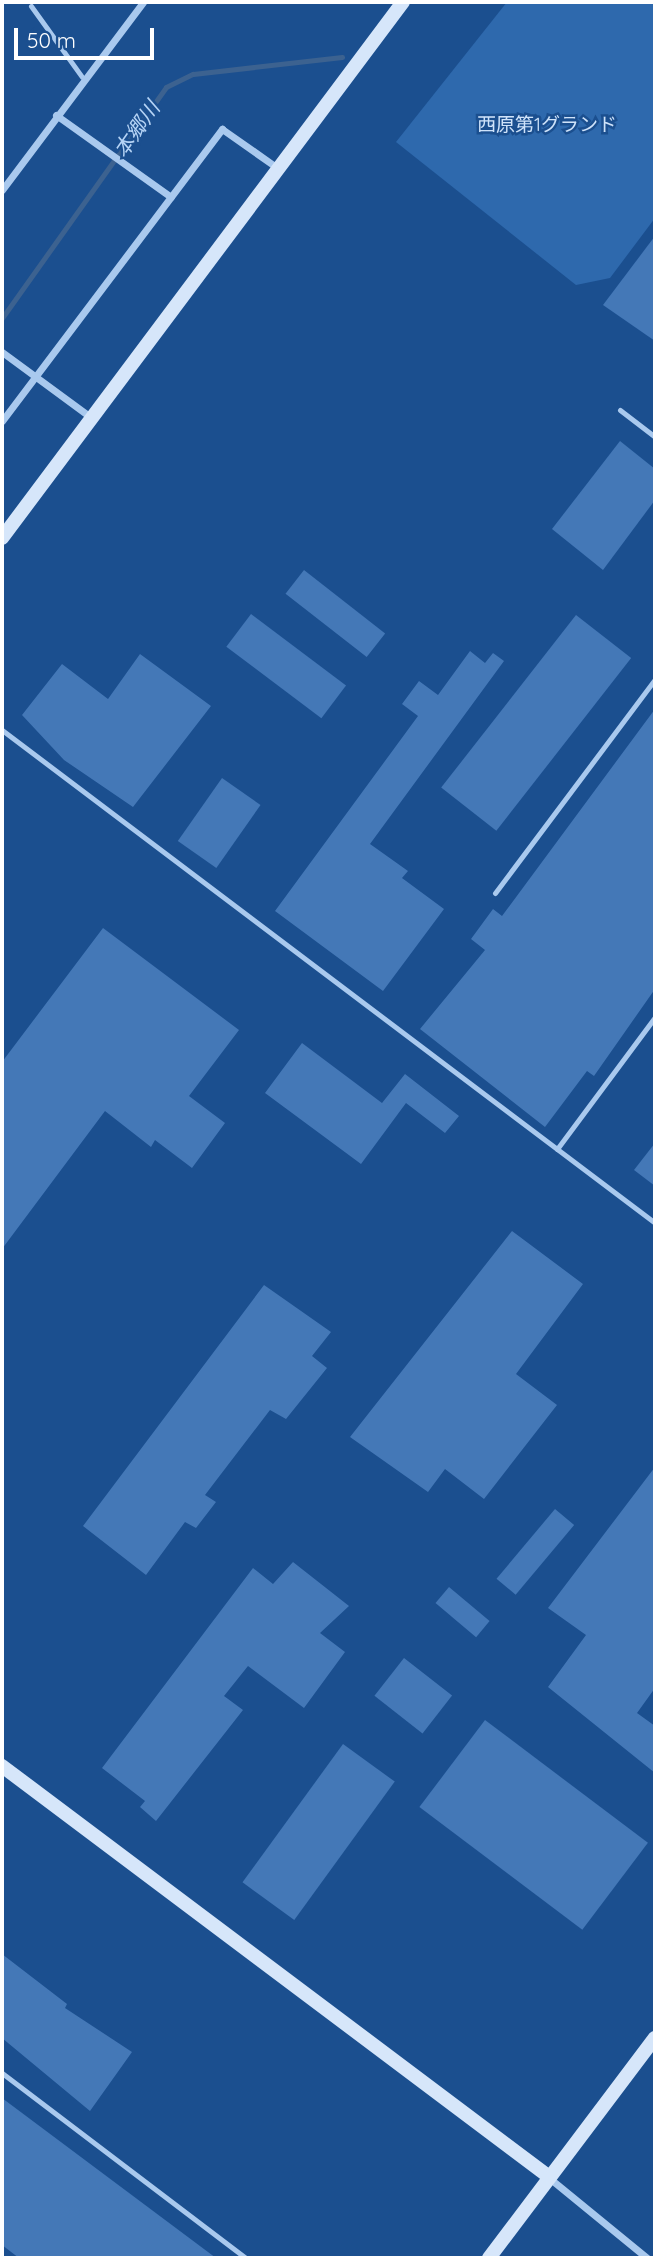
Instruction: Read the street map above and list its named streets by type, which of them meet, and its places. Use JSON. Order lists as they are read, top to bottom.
{
  "water": ["本郷川"],
  "parks": ["西原第1グランド"],
  "scale_bar": "50 m"
}
